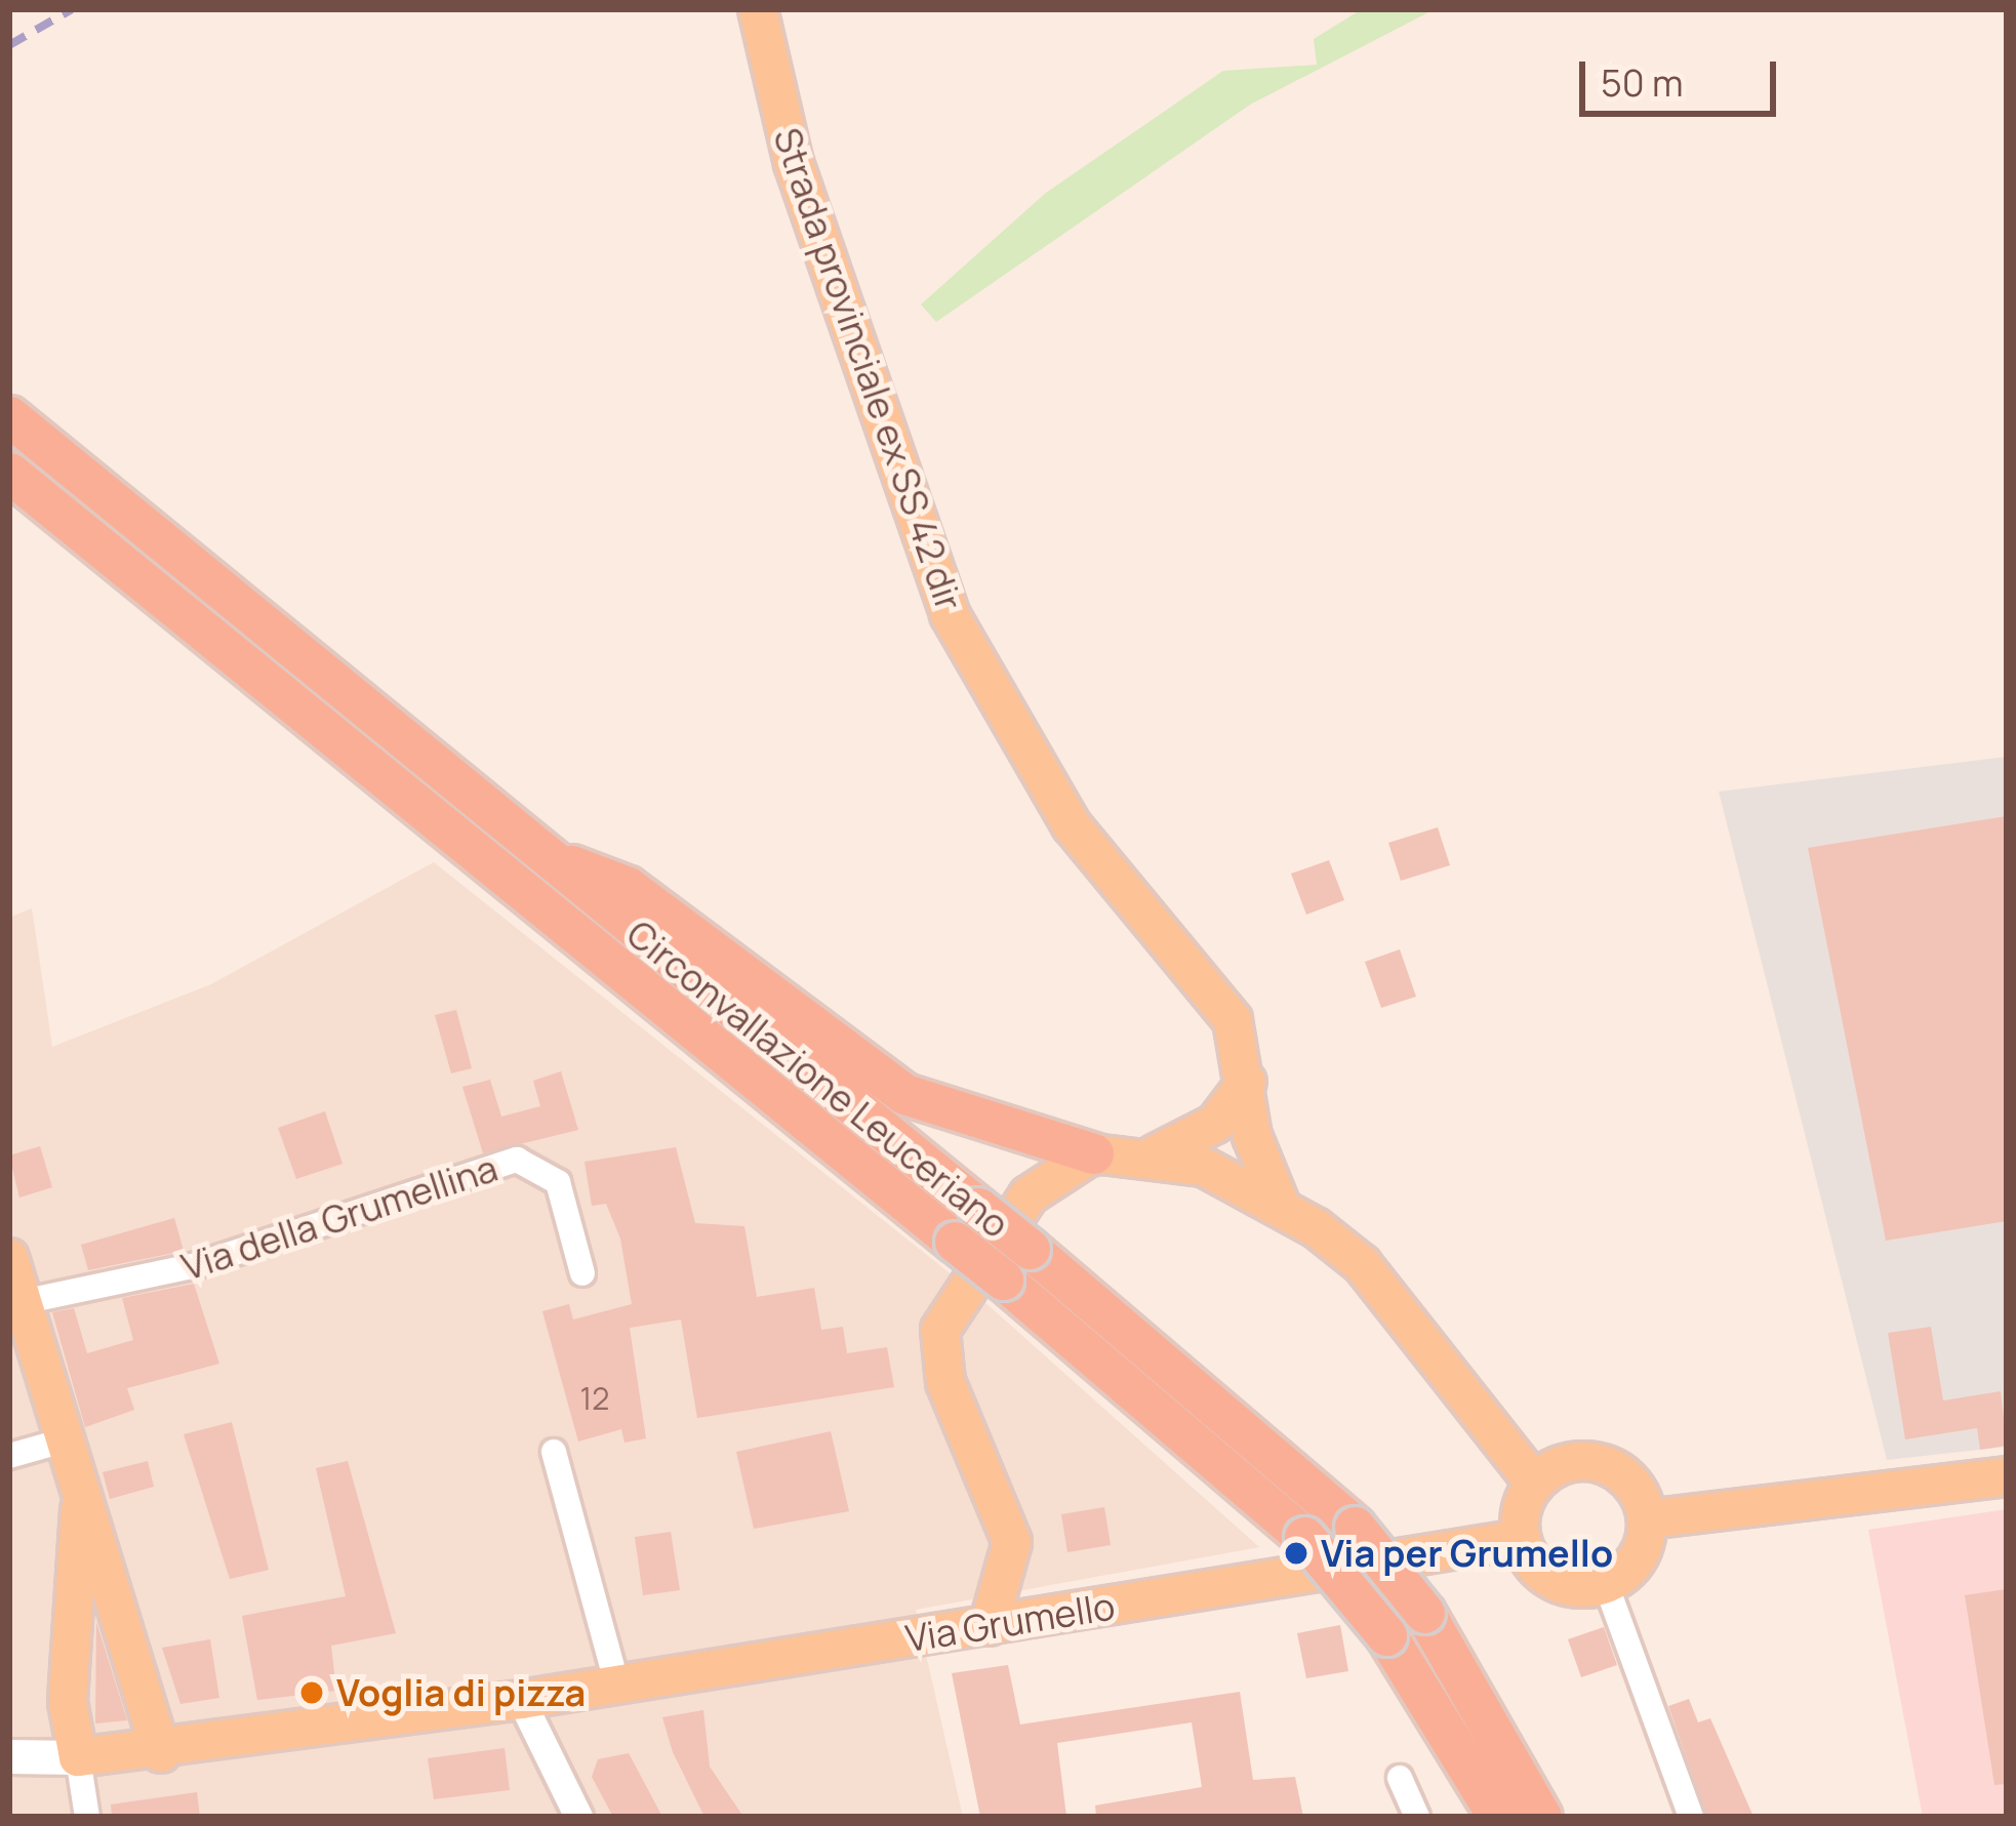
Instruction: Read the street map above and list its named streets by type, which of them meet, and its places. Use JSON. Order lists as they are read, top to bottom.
{
  "streets": {
    "highway": ["Circonvallazione Leuceriano"],
    "main road": ["Strada provinciale ex SS 42 dir", "Via Grumello"],
    "street": ["Via della Grumellina"]
  },
  "places": ["Via per Grumello", "Voglia di pizza"],
  "house_numbers": ["12"],
  "scale_bar": "50 m"
}
